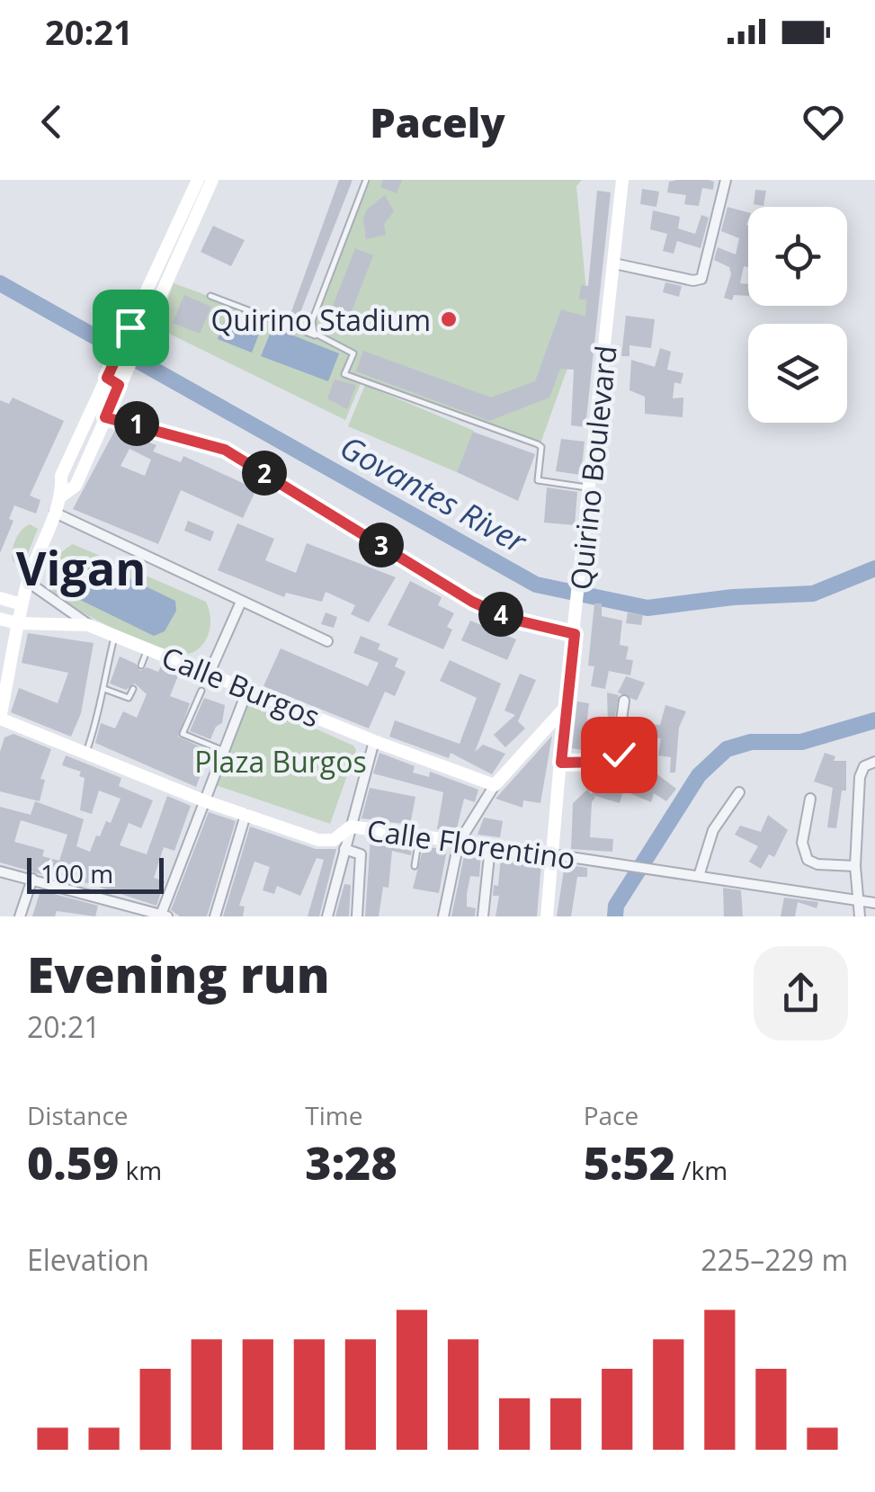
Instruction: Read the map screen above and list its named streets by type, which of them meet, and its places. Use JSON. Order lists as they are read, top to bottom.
{
  "streets": {
    "street": ["Quirino Boulevard", "Calle Burgos", "Calle Florentino"]
  },
  "crossings": [
    ["Quirino Boulevard", "Calle Florentino"]
  ],
  "districts": ["Vigan"],
  "water": ["Govantes River"],
  "parks": ["Plaza Burgos"],
  "places": ["Quirino Stadium"],
  "scale_bar": "100 m",
  "page": {
    "status": "20:21",
    "header": "Pacely",
    "pins": [
      "1",
      "2",
      "3",
      "4"
    ],
    "scale": "100 m",
    "heading": ["Evening run", "20:21"],
    "stats": [
      ["Distance", "0.59 km"],
      ["Time", "3:28"],
      ["Pace", "5:52 /km"]
    ],
    "chart": ["Elevation", "225–229 m"]
  }
}
